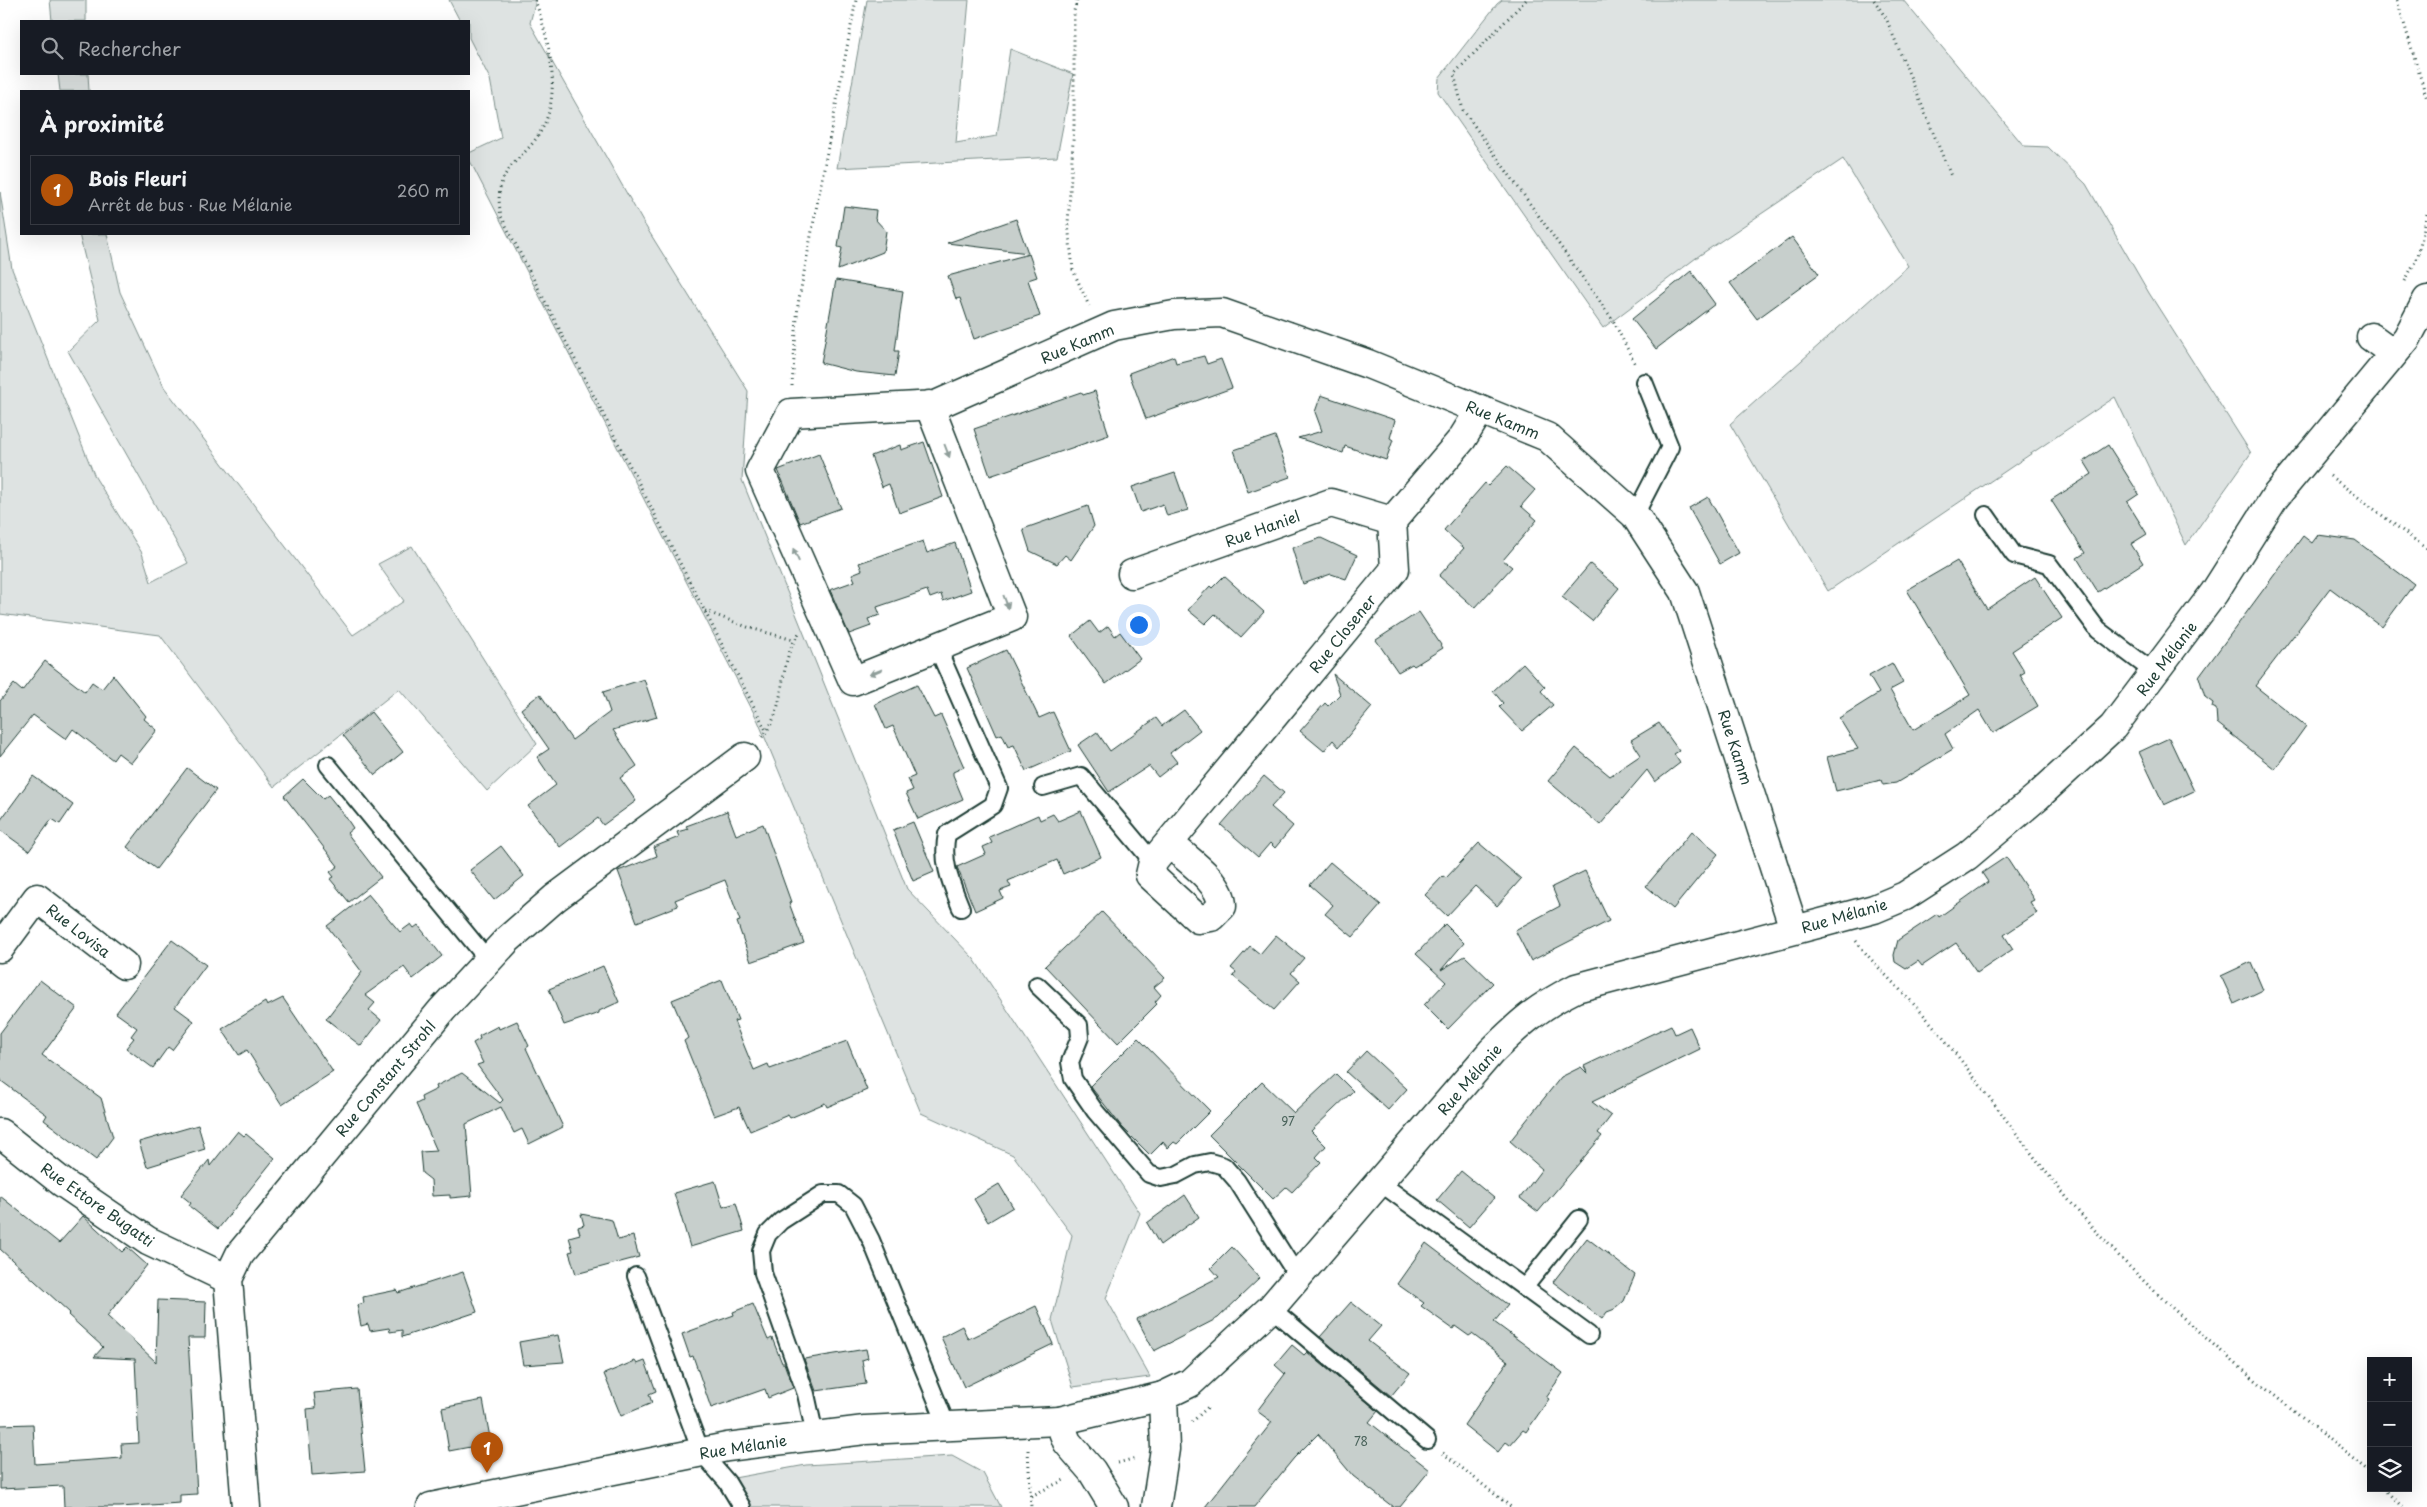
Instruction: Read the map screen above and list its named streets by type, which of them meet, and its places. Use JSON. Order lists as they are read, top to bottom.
{
  "streets": {
    "street": [
      "Rue Kamm",
      "Rue Haniel",
      "Rue Closener",
      "Rue Mélanie",
      "Rue Lovisa",
      "Rue Constant Strohl",
      "Rue Ettore Bugatti"
    ]
  },
  "crossings": [
    ["Rue Kamm", "Rue Mélanie"],
    ["Rue Haniel", "Rue Closener"],
    ["Rue Constant Strohl", "Rue Ettore Bugatti"]
  ],
  "house_numbers": ["97", "78"],
  "page": {
    "search": "Rechercher",
    "heading": "À proximité",
    "list": [
      {
        "mark": "1",
        "name": "Bois Fleuri",
        "note": "Arrêt de bus · Rue Mélanie",
        "value": "260 m"
      }
    ],
    "map_buttons": ["+", "−"],
    "pins": "1"
  }
}
